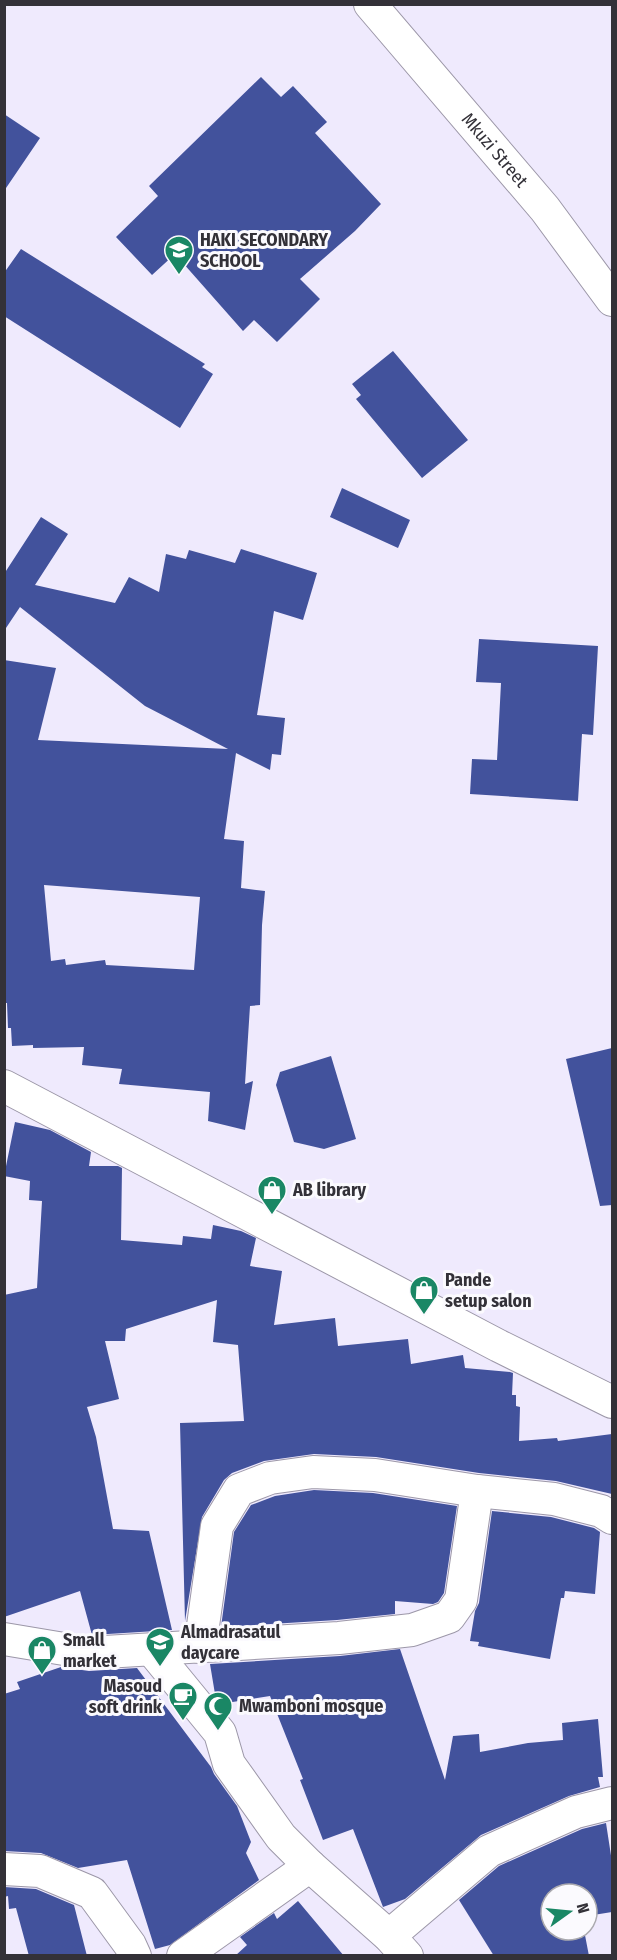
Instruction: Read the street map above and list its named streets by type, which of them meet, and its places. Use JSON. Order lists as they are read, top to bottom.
{
  "streets": {
    "street": ["Mkuzi Street"]
  },
  "places": {
    "school or university": ["HAKI SECONDARY SCHOOL", "Almadrasatul daycare"],
    "shop": ["AB library", "Pande setup salon", "Small market"],
    "cafe": ["Masoud soft drink"],
    "mosque": ["Mwamboni mosque"]
  },
  "north": "right"
}
